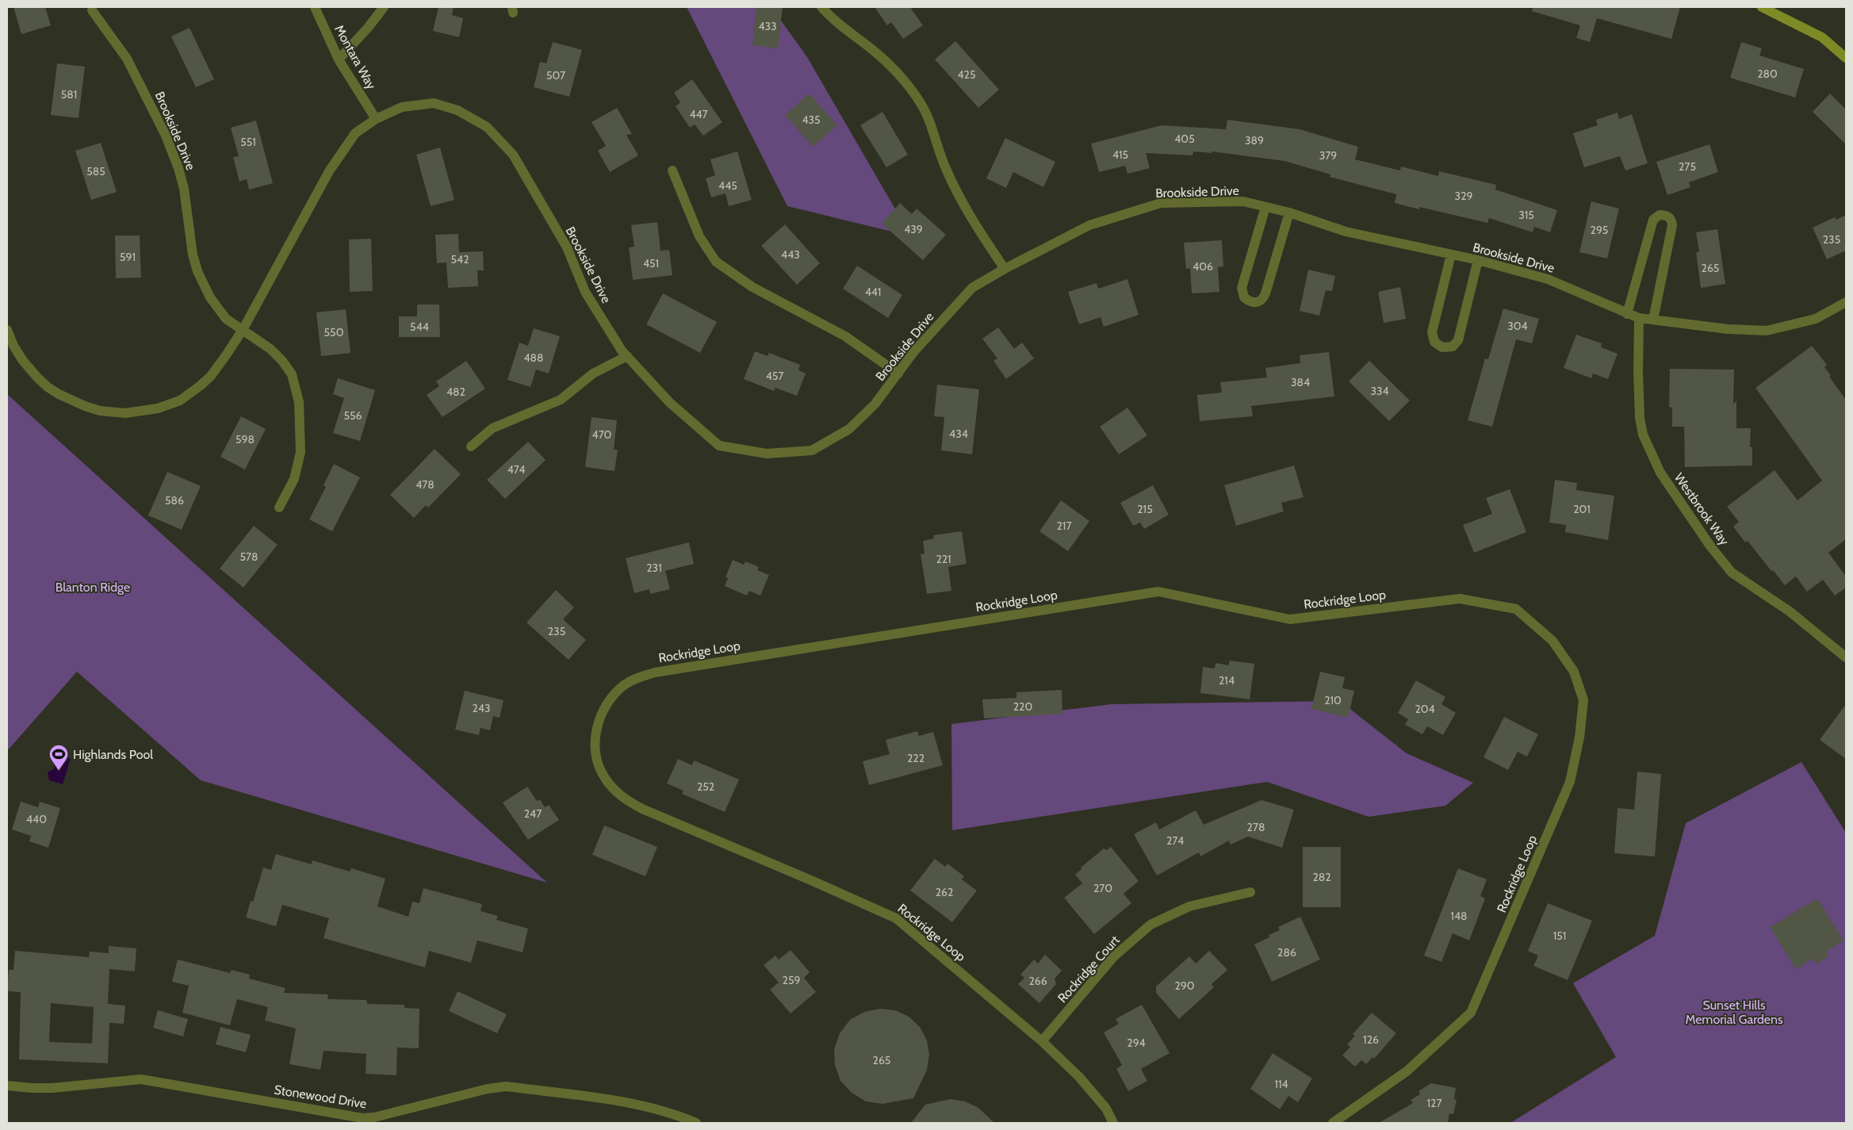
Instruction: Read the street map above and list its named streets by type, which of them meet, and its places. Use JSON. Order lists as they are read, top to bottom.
{
  "streets": {
    "street": [
      "Montara Way",
      "Brookside Drive",
      "Westbrook Way",
      "Rockridge Loop",
      "Rockridge Court",
      "Stonewood Drive"
    ]
  },
  "crossings": [
    ["Montara Way", "Brookside Drive"],
    ["Brookside Drive", "Westbrook Way"],
    ["Rockridge Loop", "Rockridge Court"]
  ],
  "parks": ["Blanton Ridge", "Sunset Hills Memorial Gardens"],
  "places": {
    "sports": ["Highlands Pool"]
  },
  "house_numbers": [
    "433",
    "280",
    "425",
    "507",
    "581",
    "447",
    "435",
    "405",
    "389",
    "551",
    "415",
    "379",
    "275",
    "585",
    "445",
    "329",
    "315",
    "439",
    "295",
    "235",
    "443",
    "591",
    "542",
    "451",
    "406",
    "265",
    "441",
    "304",
    "544",
    "550",
    "488",
    "457",
    "384",
    "334",
    "482",
    "556",
    "434",
    "470",
    "598",
    "474",
    "478",
    "586",
    "215",
    "201",
    "217",
    "578",
    "221",
    "231",
    "235",
    "214",
    "210",
    "220",
    "243",
    "204",
    "222",
    "252",
    "247",
    "440",
    "278",
    "274",
    "282",
    "270",
    "262",
    "148",
    "151",
    "286",
    "259",
    "266",
    "290",
    "126",
    "294",
    "265",
    "114",
    "127"
  ]
}
